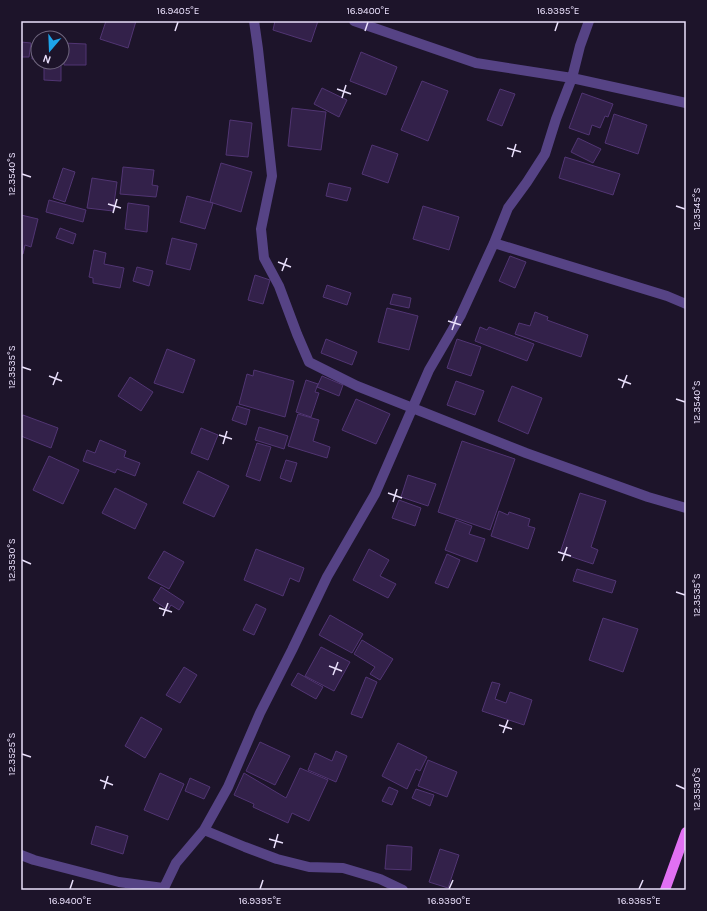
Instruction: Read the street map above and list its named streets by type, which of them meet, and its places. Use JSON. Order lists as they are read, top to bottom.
{
  "north": "bottom",
  "coordinates": [
    "16.9405°E",
    "16.9400°E",
    "16.9395°E",
    "12.3540°S",
    "12.3545°S",
    "12.3535°S",
    "12.3530°S",
    "12.3525°S",
    "16.9390°E",
    "16.9385°E"
  ]
}
